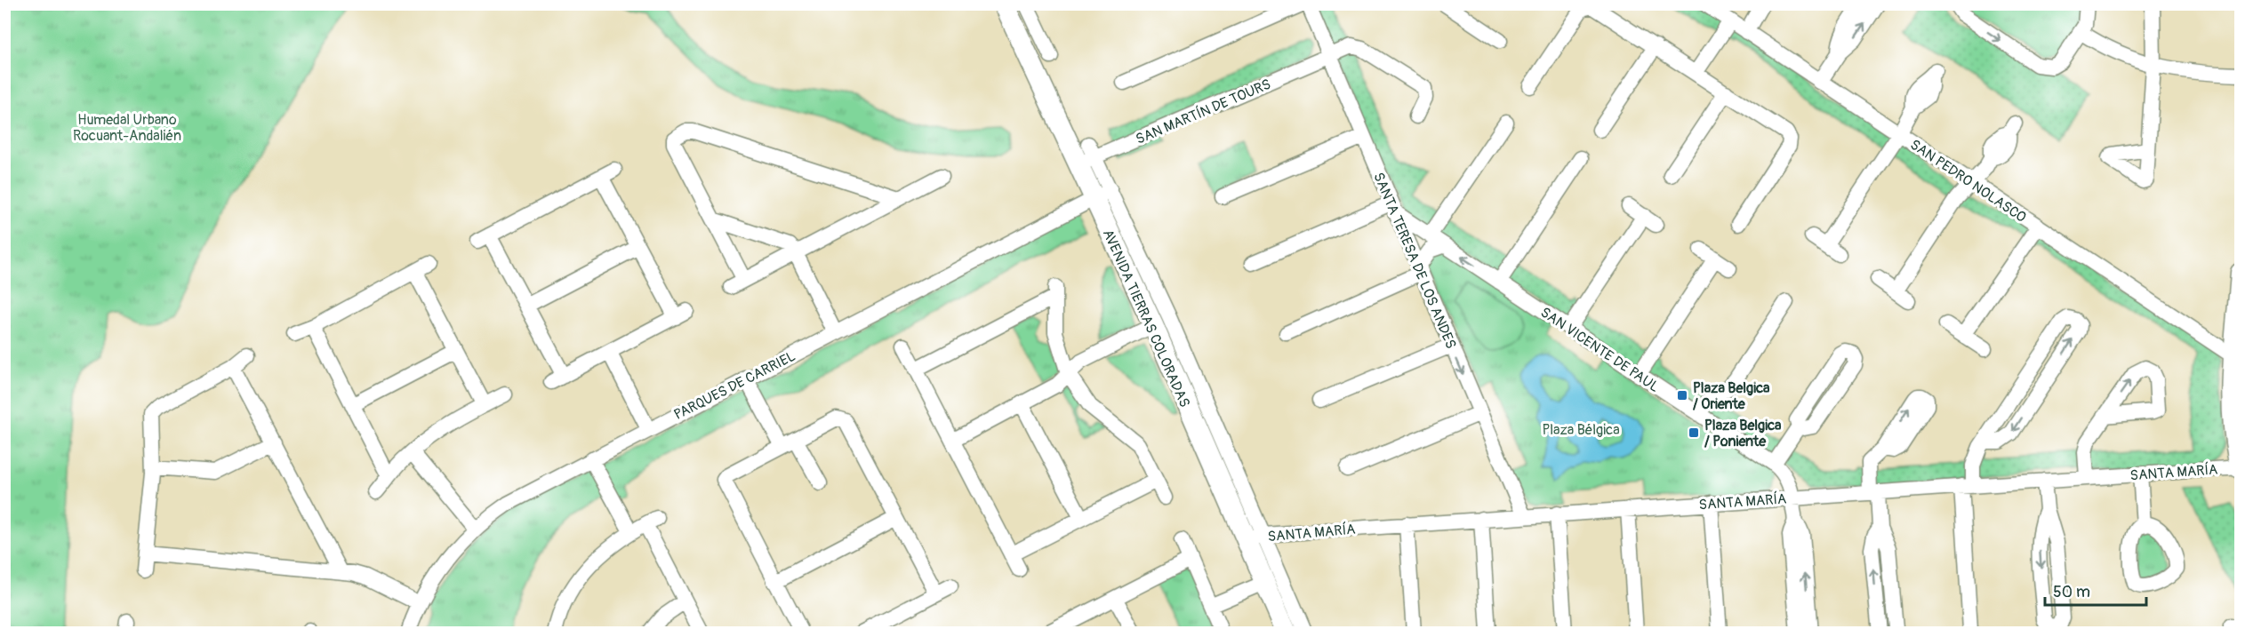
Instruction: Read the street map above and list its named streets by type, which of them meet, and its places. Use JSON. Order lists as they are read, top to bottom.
{
  "streets": {
    "street": [
      "SAN MARTÍN DE TOURS",
      "SAN PEDRO NOLASCO",
      "SANTA TERESA DE LOS ANDES",
      "AVENIDA TIERRAS COLORADAS",
      "SAN VICENTE DE PAUL",
      "PARQUES DE CARRIEL",
      "SANTA MARÍA"
    ]
  },
  "crossings": [
    ["SAN MARTÍN DE TOURS", "SANTA TERESA DE LOS ANDES"],
    ["SAN MARTÍN DE TOURS", "AVENIDA TIERRAS COLORADAS"],
    ["SANTA TERESA DE LOS ANDES", "SAN VICENTE DE PAUL"],
    ["SANTA TERESA DE LOS ANDES", "SANTA MARÍA"],
    ["AVENIDA TIERRAS COLORADAS", "PARQUES DE CARRIEL"],
    ["AVENIDA TIERRAS COLORADAS", "SANTA MARÍA"],
    ["SAN VICENTE DE PAUL", "SANTA MARÍA"]
  ],
  "parks": ["Humedal Urbano Rocuant-Andalién", "Plaza Bélgica"],
  "places": {
    "transit": ["Plaza Belgica / Oriente", "Plaza Belgica / Poniente"]
  },
  "scale_bar": "50 m"
}
